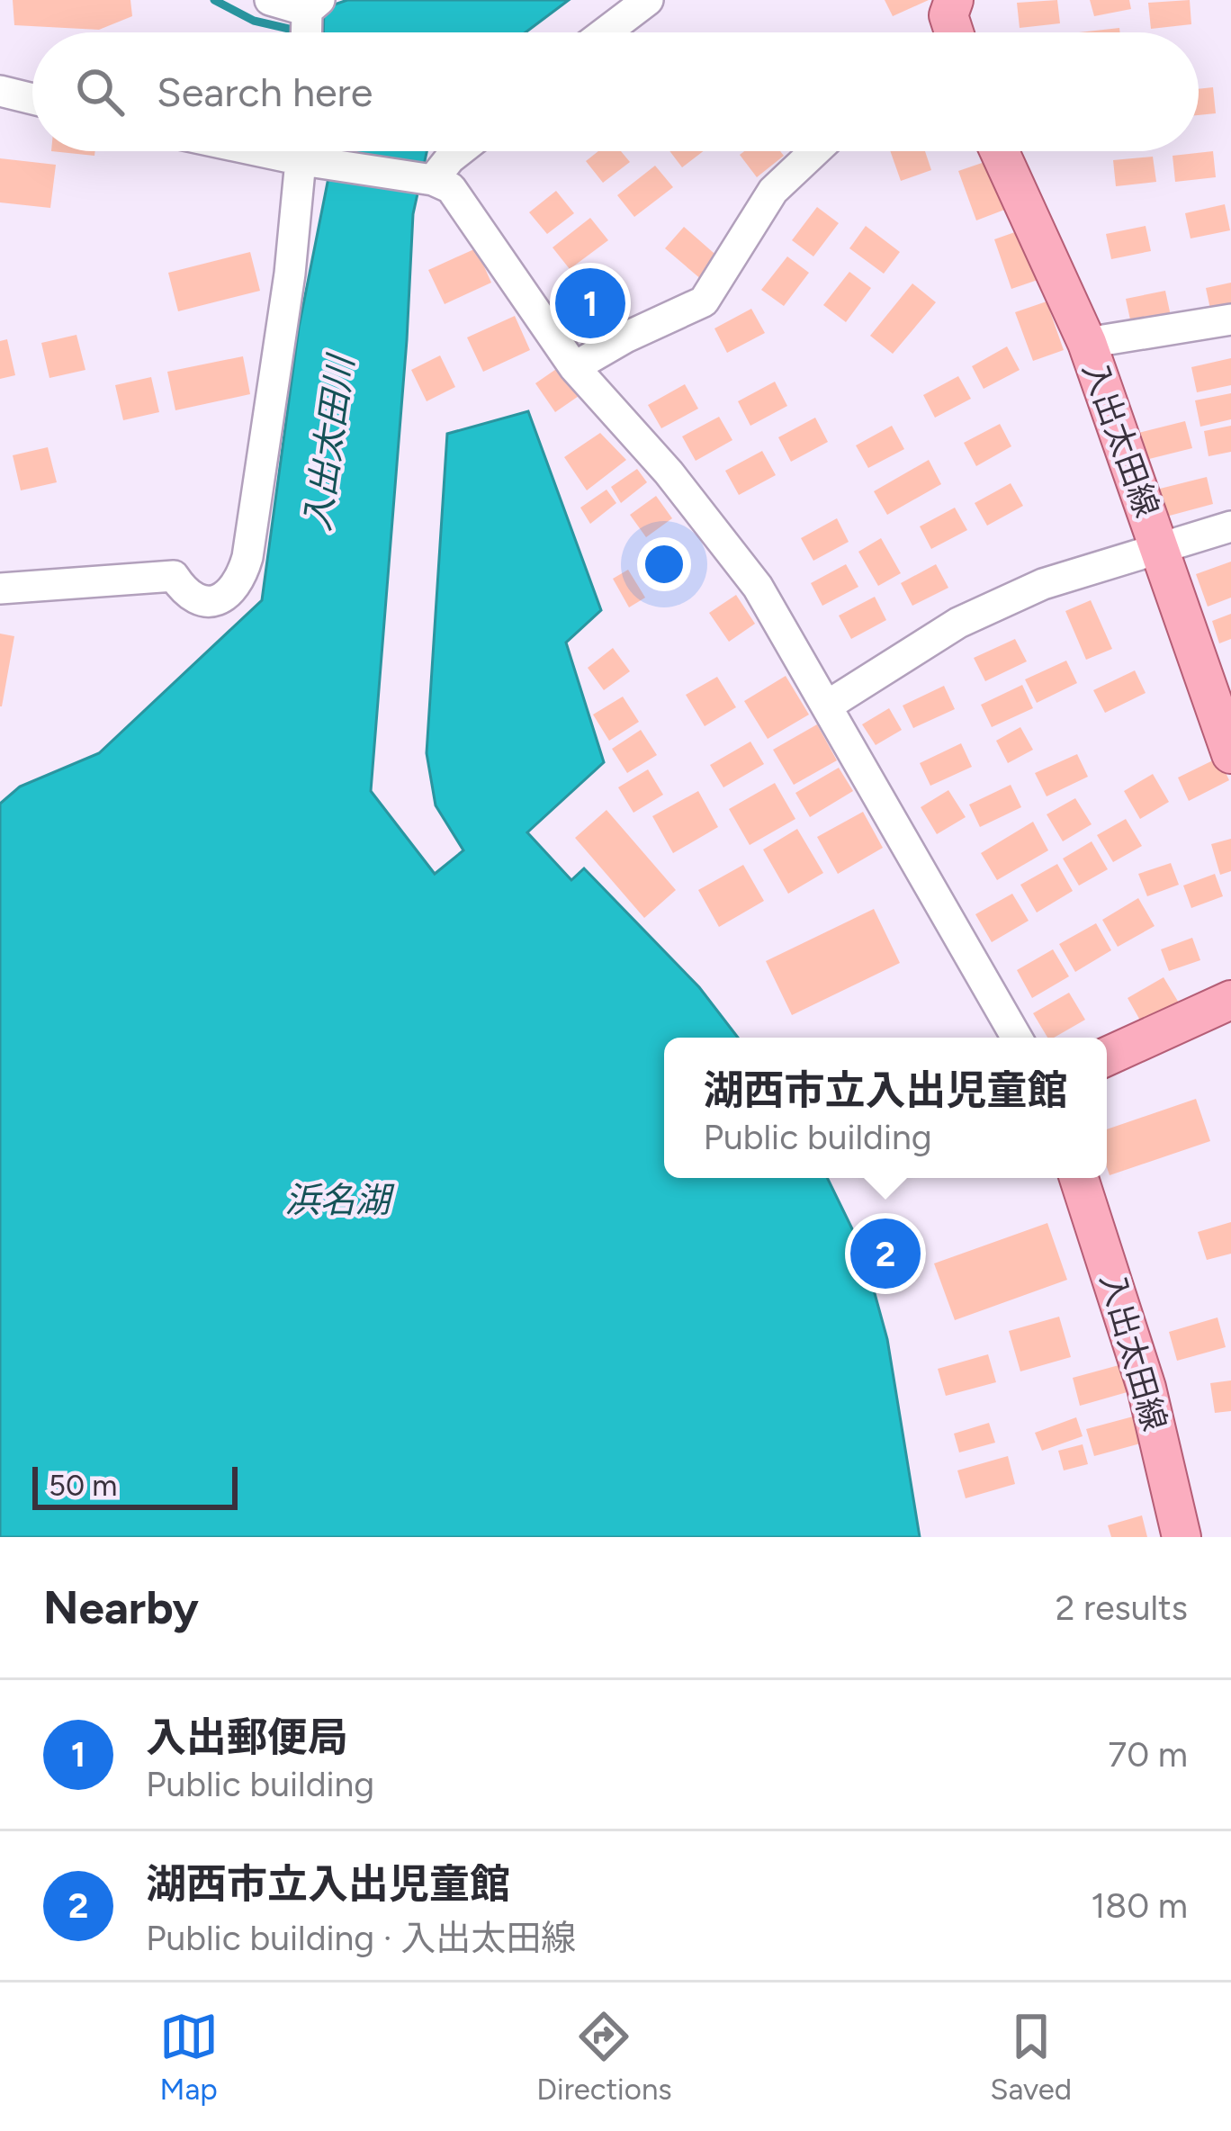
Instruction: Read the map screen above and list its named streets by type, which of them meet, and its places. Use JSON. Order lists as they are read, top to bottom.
{
  "streets": {
    "main road": ["入出太田線"]
  },
  "water": ["入出太田川", "浜名湖"],
  "scale_bar": "50 m",
  "page": {
    "search": "Search here",
    "pins": ["1", "2"],
    "popup": ["湖西市立入出児童館", "Public building"],
    "scale": "50 m",
    "heading": ["Nearby", "2 results"],
    "list": [
      {
        "mark": "1",
        "name": "入出郵便局",
        "note": "Public building",
        "value": "70 m"
      },
      {
        "mark": "2",
        "name": "湖西市立入出児童館",
        "note": "Public building · 入出太田線",
        "value": "180 m"
      }
    ],
    "nav": ["Map", "Directions", "Saved"]
  }
}
